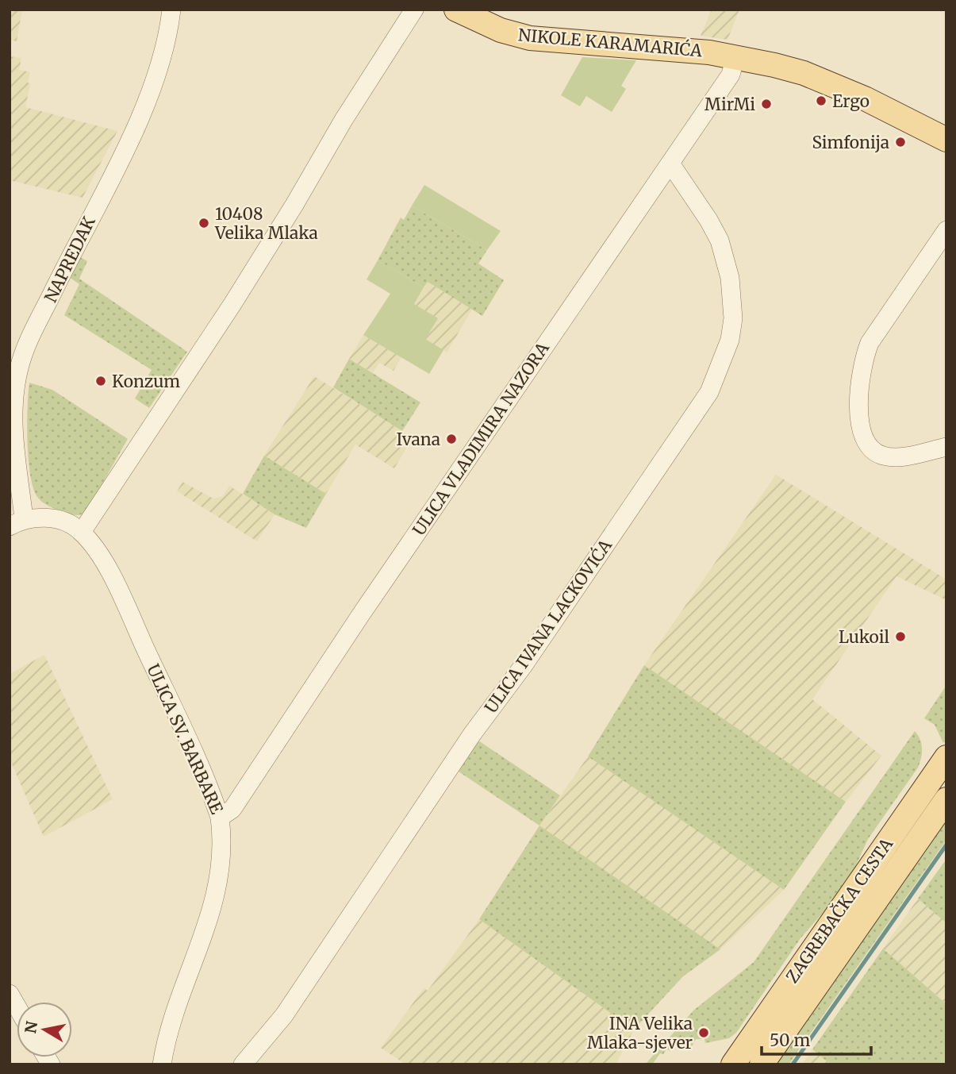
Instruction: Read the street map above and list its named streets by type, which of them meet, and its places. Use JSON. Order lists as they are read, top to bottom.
{
  "streets": {
    "main road": ["NIKOLE KARAMARIĆA", "ZAGREBAČKA CESTA"],
    "street": [
      "NAPREDAK",
      "ULICA VLADIMIRA NAZORA",
      "ULICA IVANA LACKOVIĆA",
      "ULICA SV. BARBARE"
    ]
  },
  "crossings": [
    ["NIKOLE KARAMARIĆA", "ULICA VLADIMIRA NAZORA"],
    ["ULICA VLADIMIRA NAZORA", "ULICA IVANA LACKOVIĆA"],
    ["ULICA VLADIMIRA NAZORA", "ULICA SV. BARBARE"]
  ],
  "places": [
    "Ergo",
    "MirMi",
    "Simfonija",
    "10408 Velika Mlaka",
    "Konzum",
    "Ivana",
    "Lukoil",
    "INA Velika Mlaka-sjever"
  ],
  "scale_bar": "50 m",
  "north": "left"
}
